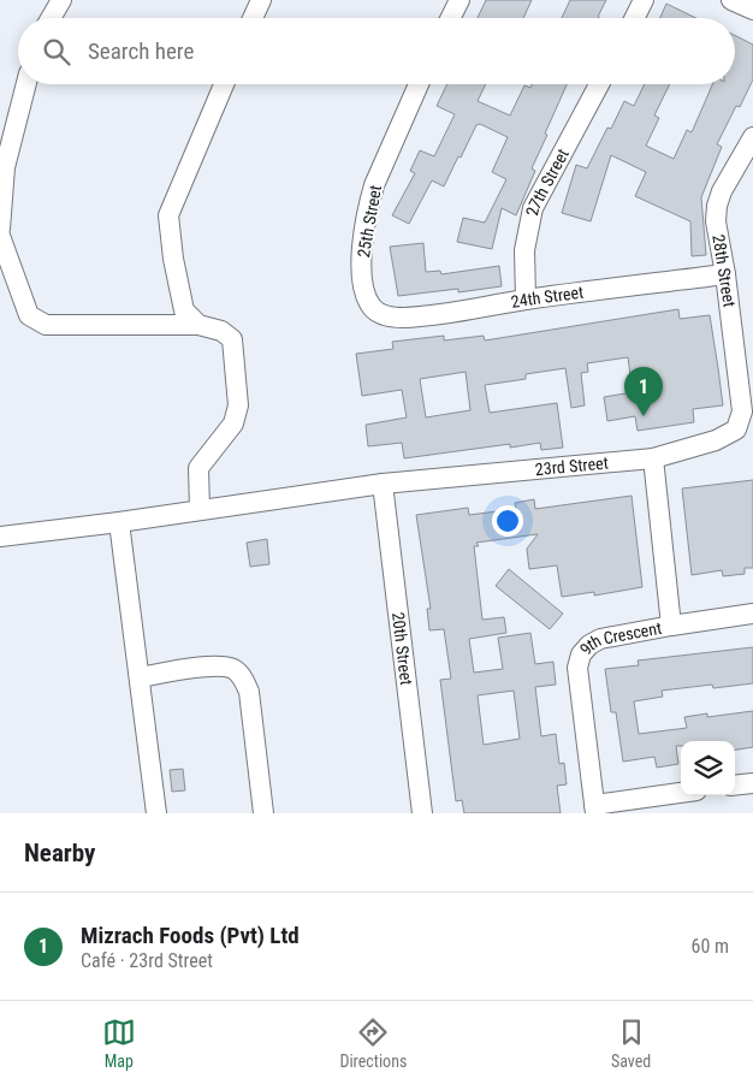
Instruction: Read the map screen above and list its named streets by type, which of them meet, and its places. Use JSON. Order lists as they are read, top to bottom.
{
  "streets": {
    "street": [
      "27th Street",
      "25th Street",
      "28th Street",
      "24th Street",
      "23rd Street",
      "9th Crescent",
      "20th Street"
    ]
  },
  "crossings": [
    ["27th Street", "24th Street"],
    ["25th Street", "24th Street"],
    ["28th Street", "24th Street"],
    ["28th Street", "23rd Street"],
    ["23rd Street", "20th Street"]
  ],
  "page": {
    "search": "Search here",
    "pins": "1",
    "heading": "Nearby",
    "list": [
      {
        "mark": "1",
        "name": "Mizrach Foods (Pvt) Ltd",
        "note": "Café · 23rd Street",
        "value": "60 m"
      }
    ],
    "nav": ["Map", "Directions", "Saved"]
  }
}
